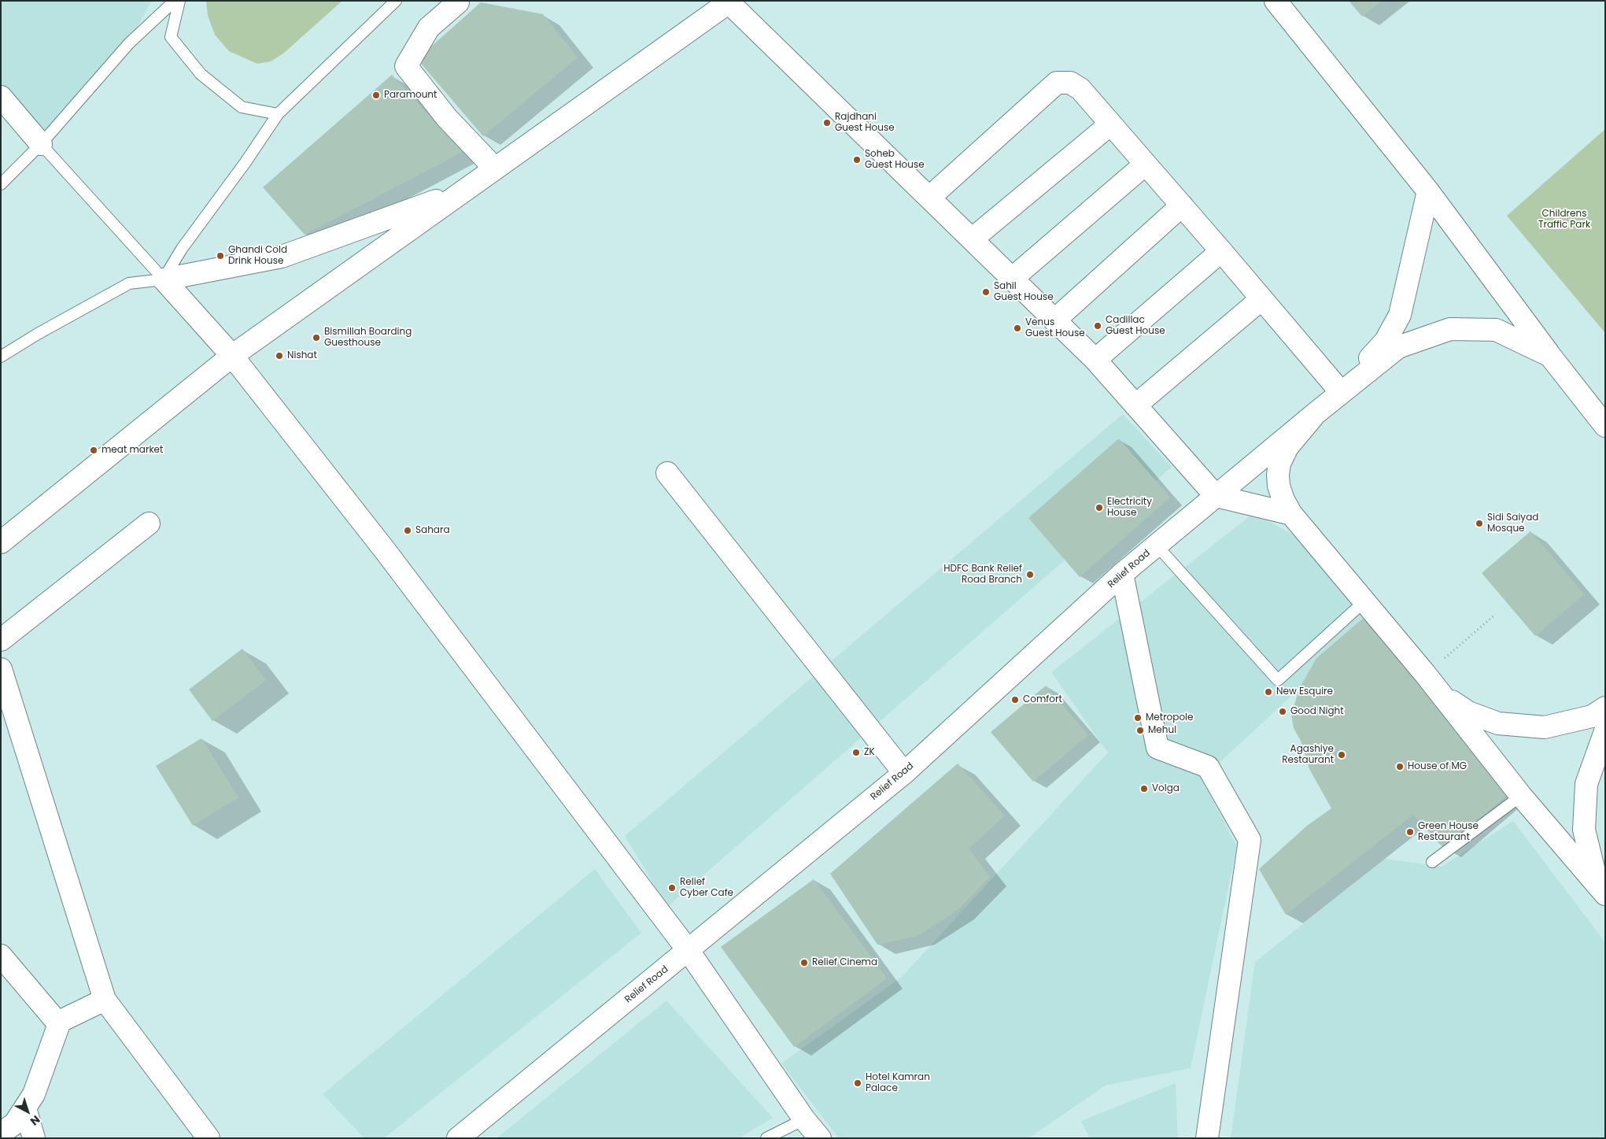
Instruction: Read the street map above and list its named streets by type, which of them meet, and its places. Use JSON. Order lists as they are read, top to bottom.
{
  "streets": {
    "street": ["Relief Road"]
  },
  "parks": ["Childrens Traffic Park"],
  "places": [
    "Paramount",
    "Rajdhani Guest House",
    "Soheb Guest House",
    "Ghandi Cold Drink House",
    "Sahil Guest House",
    "Cadillac Guest House",
    "Venus Guest House",
    "Bismillah Boarding Guesthouse",
    "Nishat",
    "meat market",
    "Electricity House",
    "Sidi Saiyad Mosque",
    "Sahara",
    "HDFC Bank Relief Road Branch",
    "New Esquire",
    "Comfort",
    "Good Night",
    "Metropole",
    "Mehul",
    "ZK",
    "Agashiye Restaurant",
    "House of MG",
    "Volga",
    "Green House Restaurant",
    "Relief Cyber Cafe",
    "Relief Cinema",
    "Hotel Kamran Palace"
  ],
  "north": "bottom right"
}
